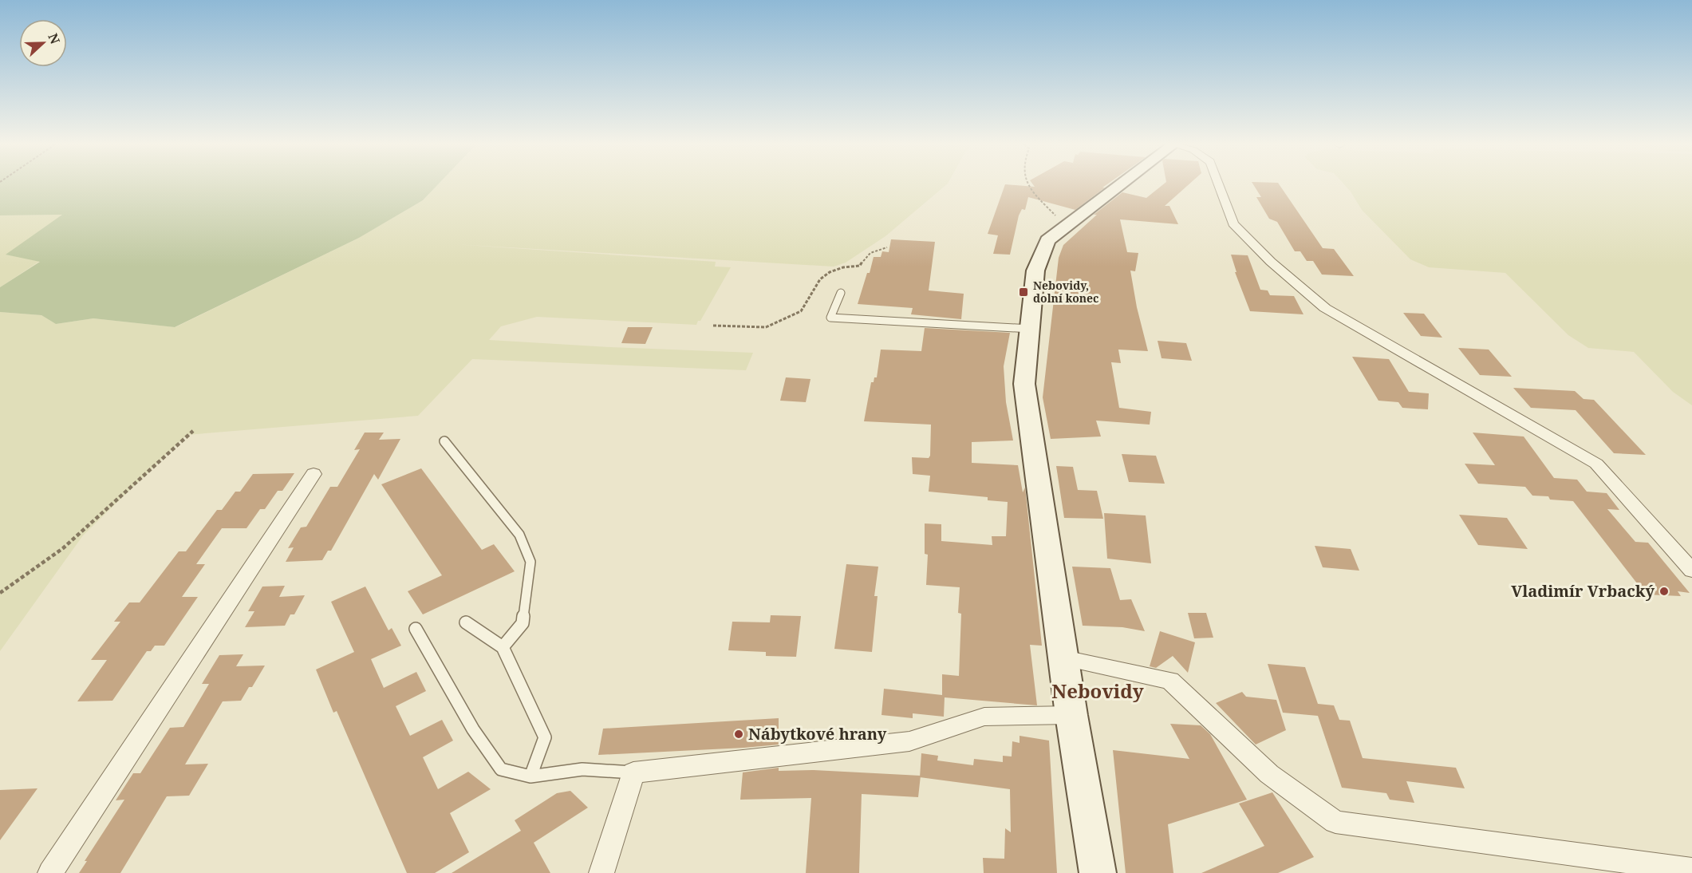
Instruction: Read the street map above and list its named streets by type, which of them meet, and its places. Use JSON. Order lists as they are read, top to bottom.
{
  "districts": ["Nebovidy"],
  "places": {
    "transit": ["Nebovidy, dolní konec"],
    "other": ["Vladimír Vrbacký", "Nábytkové hrany"]
  },
  "north": "right"
}
